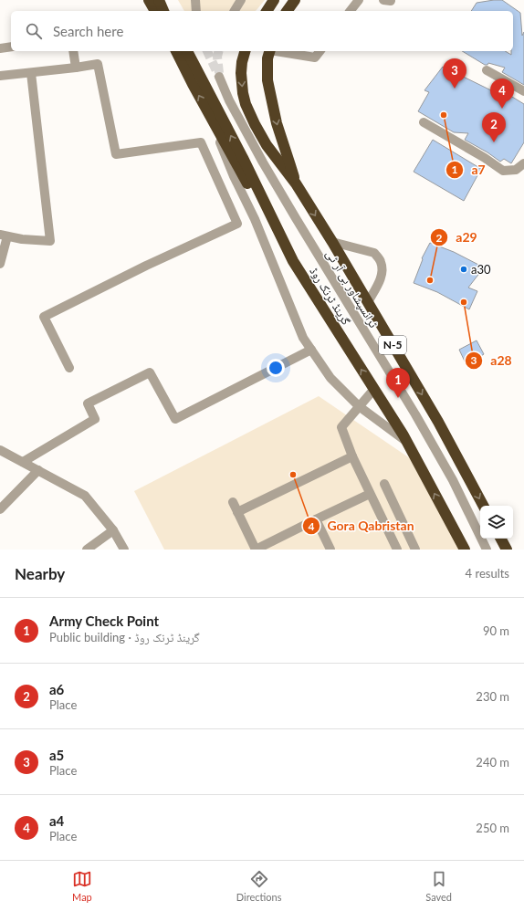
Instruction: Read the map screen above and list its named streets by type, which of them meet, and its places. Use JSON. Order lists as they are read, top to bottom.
{
  "streets": {
    "highway": ["گرینڈ ٹرنک روڈ", "N-5"],
    "street": ["ٹرانسپشاور بی آر ٹی"]
  },
  "places": [
    "a7",
    "a30",
    "a29",
    "a28",
    "Gora Qabristan"
  ],
  "page": {
    "search": "Search here",
    "pins": [
      "3",
      "4",
      "2",
      "1"
    ],
    "heading": ["Nearby", "4 results"],
    "list": [
      {
        "mark": "1",
        "name": "Army Check Point",
        "note": "Public building · گرینڈ ٹرنک روڈ",
        "value": "90 m"
      },
      {
        "mark": "2",
        "name": "a6",
        "note": "Place",
        "value": "230 m"
      },
      {
        "mark": "3",
        "name": "a5",
        "note": "Place",
        "value": "240 m"
      },
      {
        "mark": "4",
        "name": "a4",
        "note": "Place",
        "value": "250 m"
      }
    ],
    "nav": ["Map", "Directions", "Saved"]
  }
}
